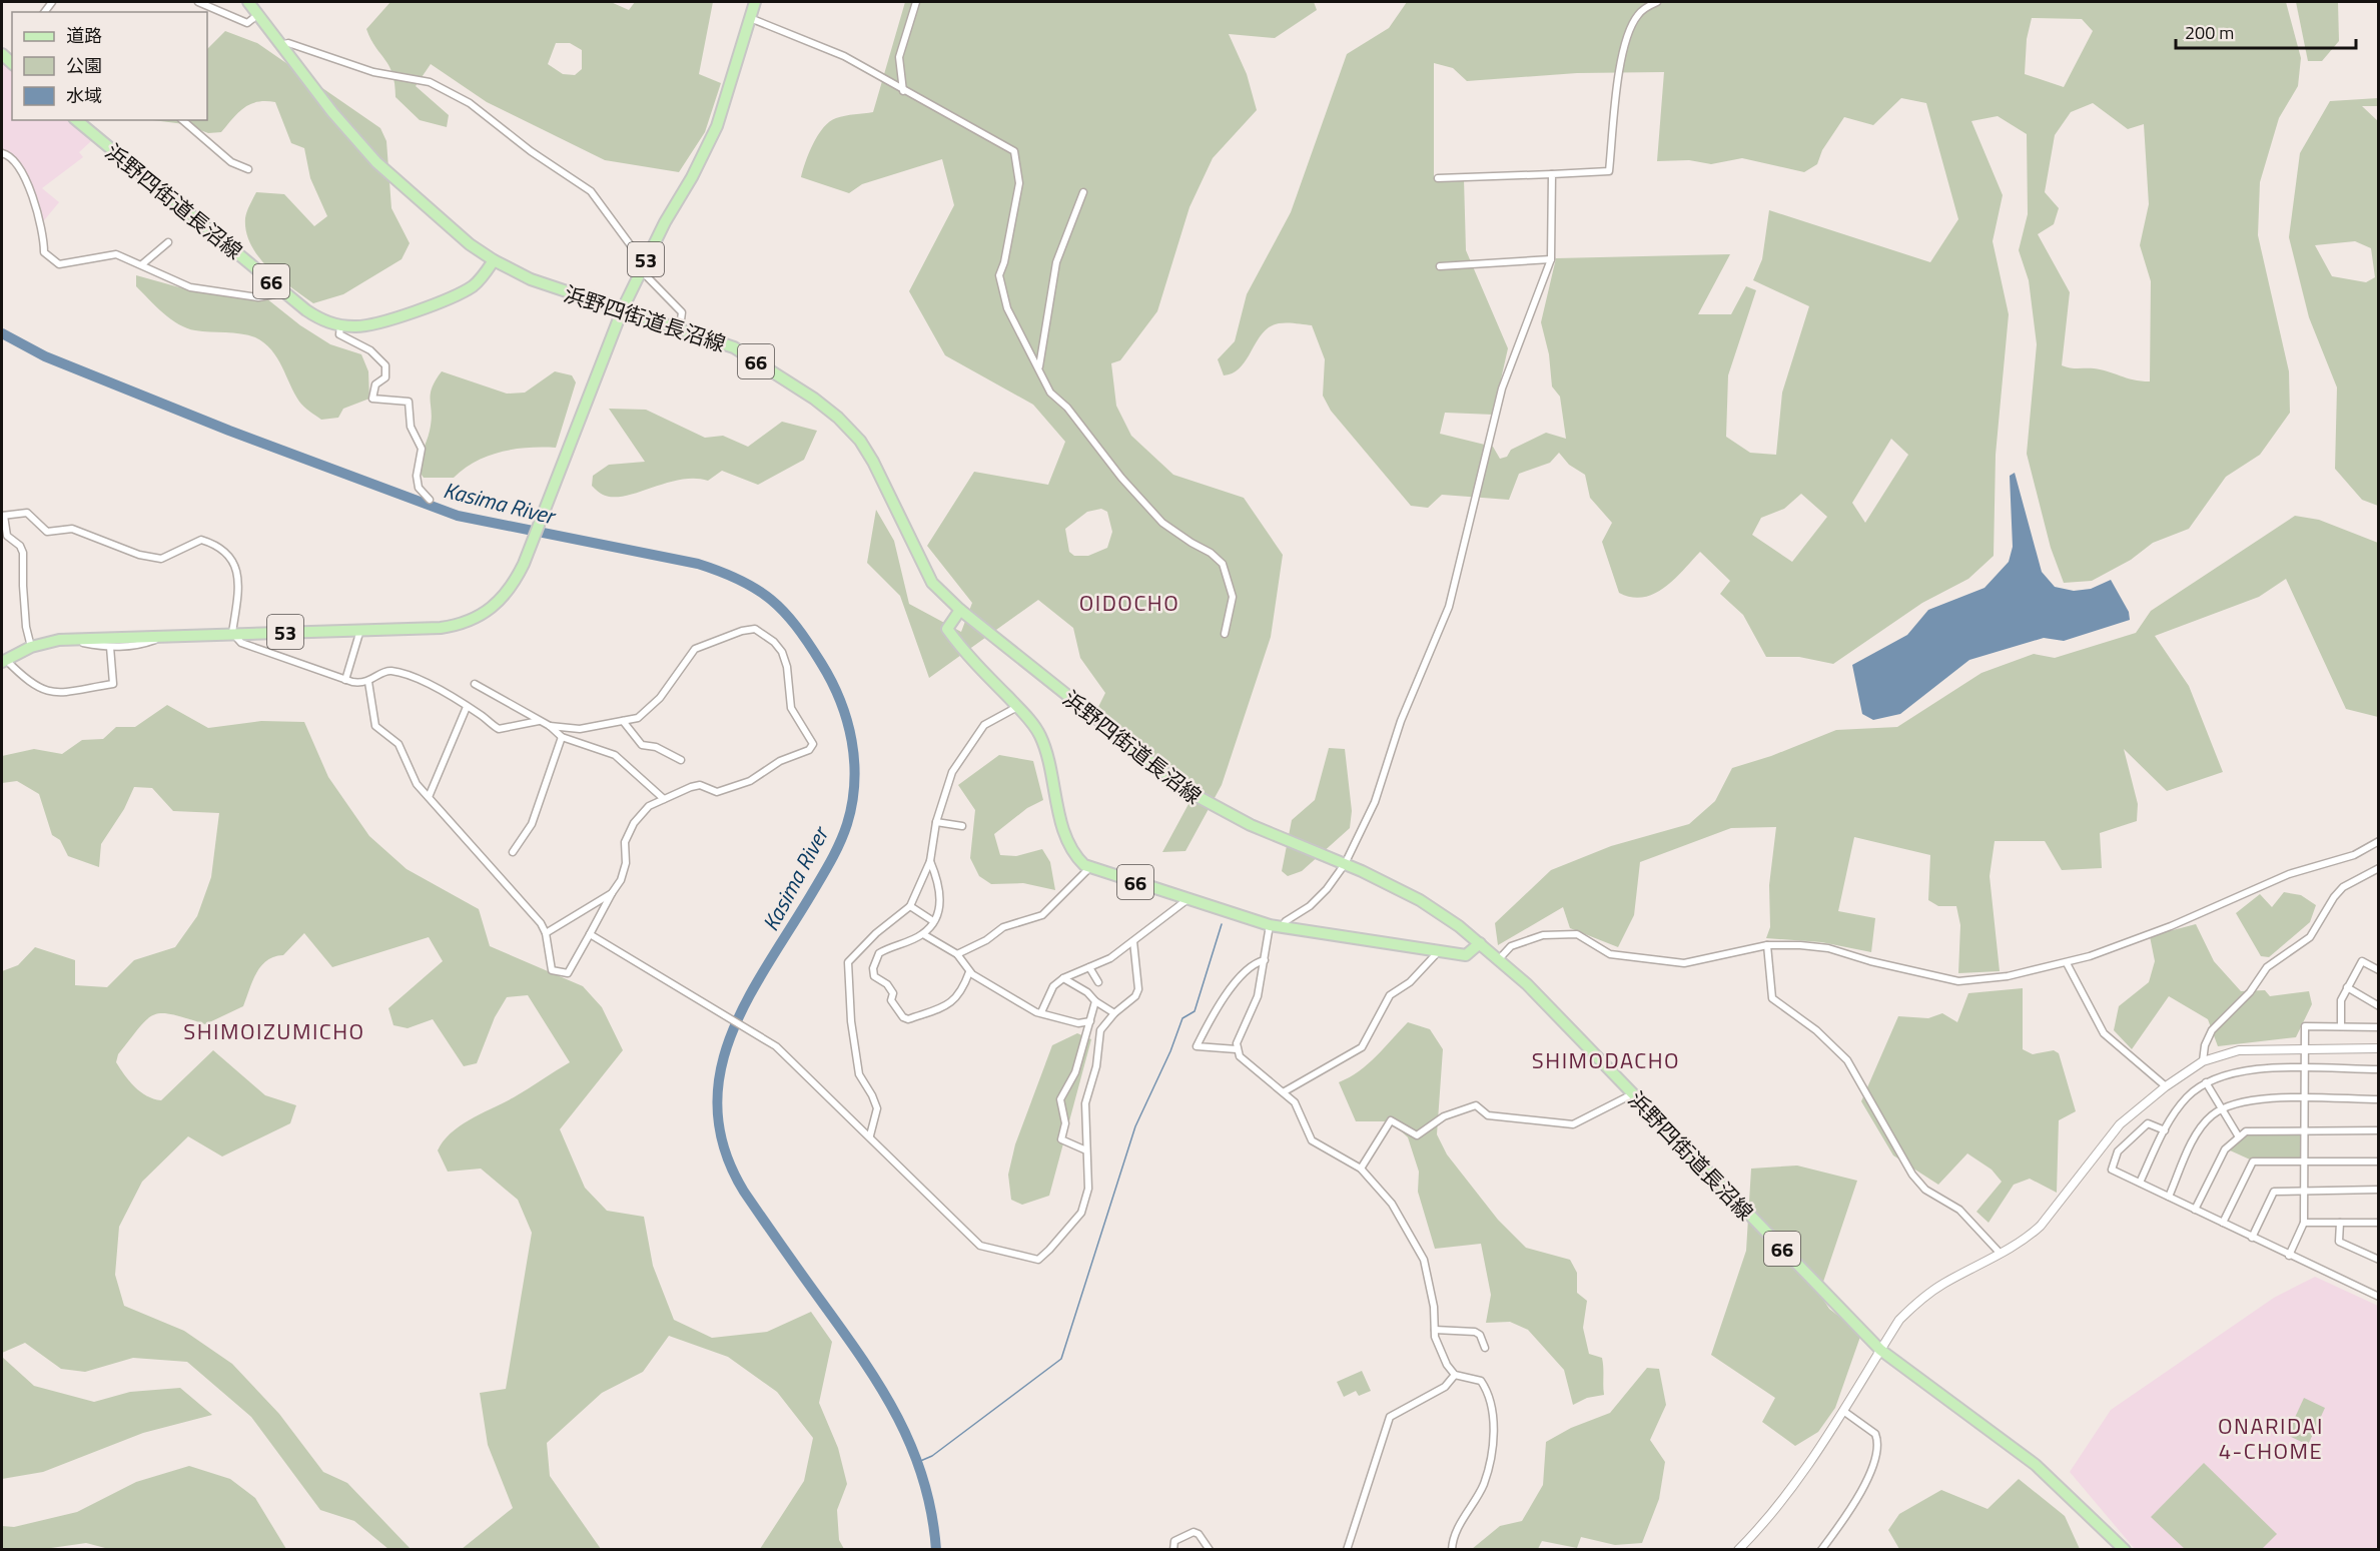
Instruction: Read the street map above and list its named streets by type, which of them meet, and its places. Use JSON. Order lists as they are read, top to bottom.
{
  "streets": {
    "main road": ["浜野四街道長沼線", "53", "66"]
  },
  "crossings": [
    ["浜野四街道長沼線", "53"],
    ["浜野四街道長沼線", "66"]
  ],
  "districts": [
    "OIDOCHO",
    "SHIMOIZUMICHO",
    "SHIMODACHO",
    "ONARIDAI 4-CHOME"
  ],
  "water": ["Kasima River"],
  "legend": ["道路", "公園", "水域"],
  "scale_bar": "200 m"
}
